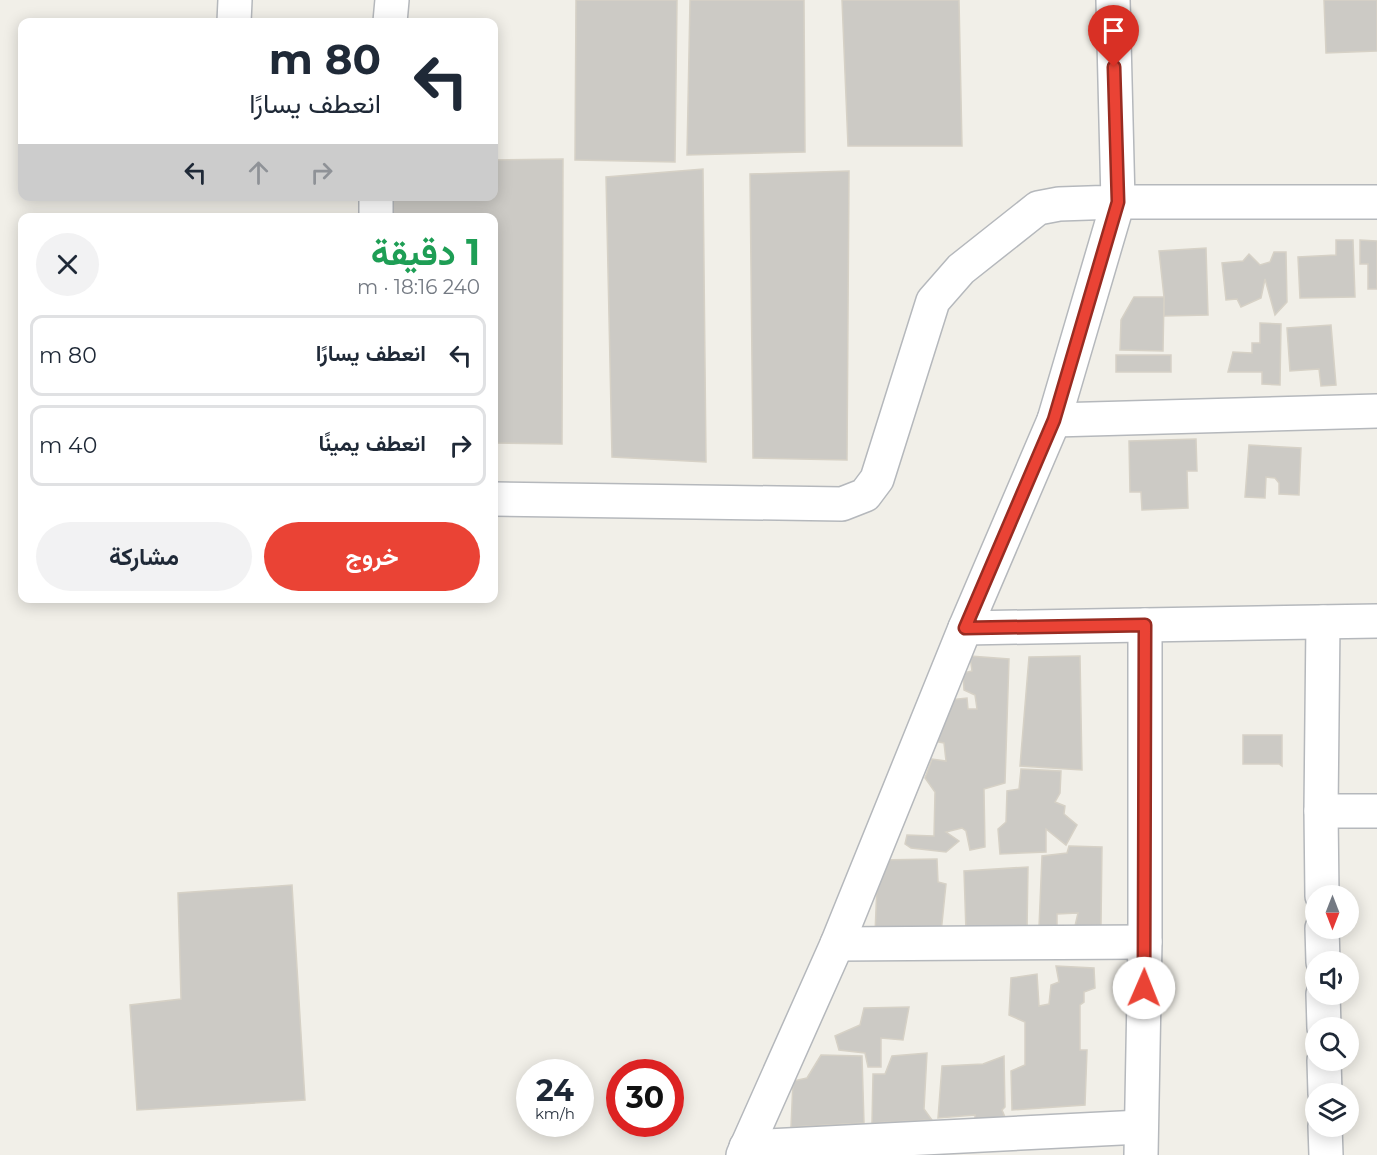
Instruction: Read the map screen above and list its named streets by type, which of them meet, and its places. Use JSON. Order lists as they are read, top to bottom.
{
  "north": "bottom",
  "page": {
    "turn": ["80 m", "انعطف يسارًا"],
    "heading": ["1 دقيقة", "240 m · 18:16"],
    "list": [
      {
        "name": "انعطف يسارًا",
        "value": "80 m"
      },
      {
        "name": "انعطف يمينًا",
        "value": "40 m"
      }
    ],
    "buttons": ["خروج", "مشاركة"],
    "speed": "24 km/h",
    "limit": "30"
  }
}
